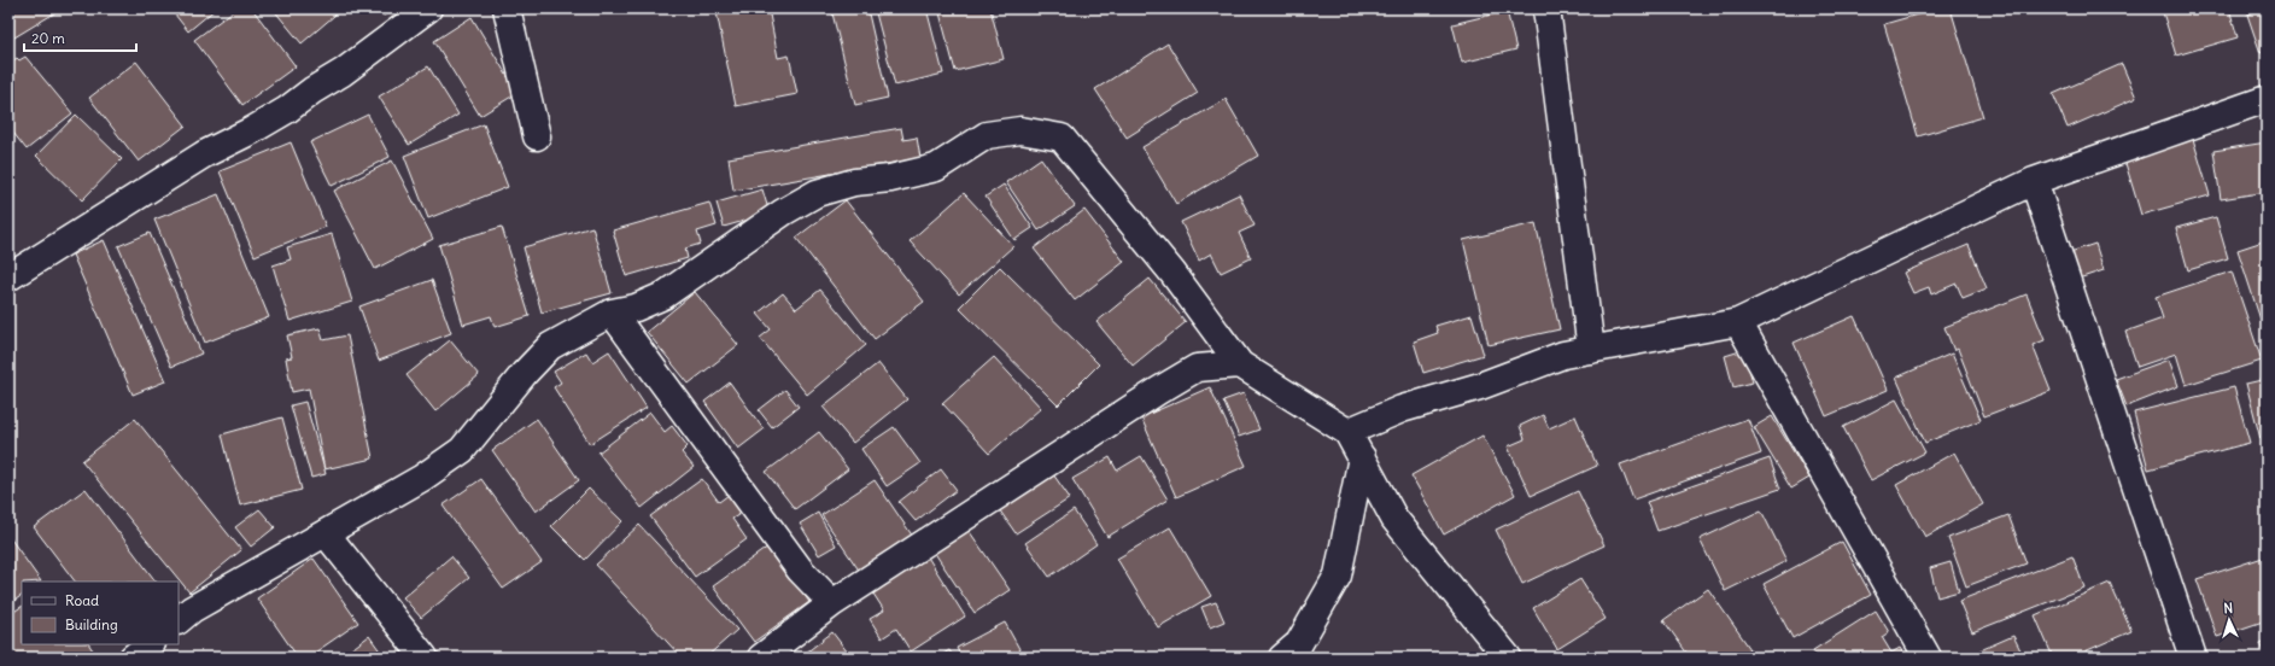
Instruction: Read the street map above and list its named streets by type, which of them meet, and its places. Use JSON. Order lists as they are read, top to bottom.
{
  "legend": ["Road", "Building"],
  "scale_bar": "20 m",
  "north": "top"
}
